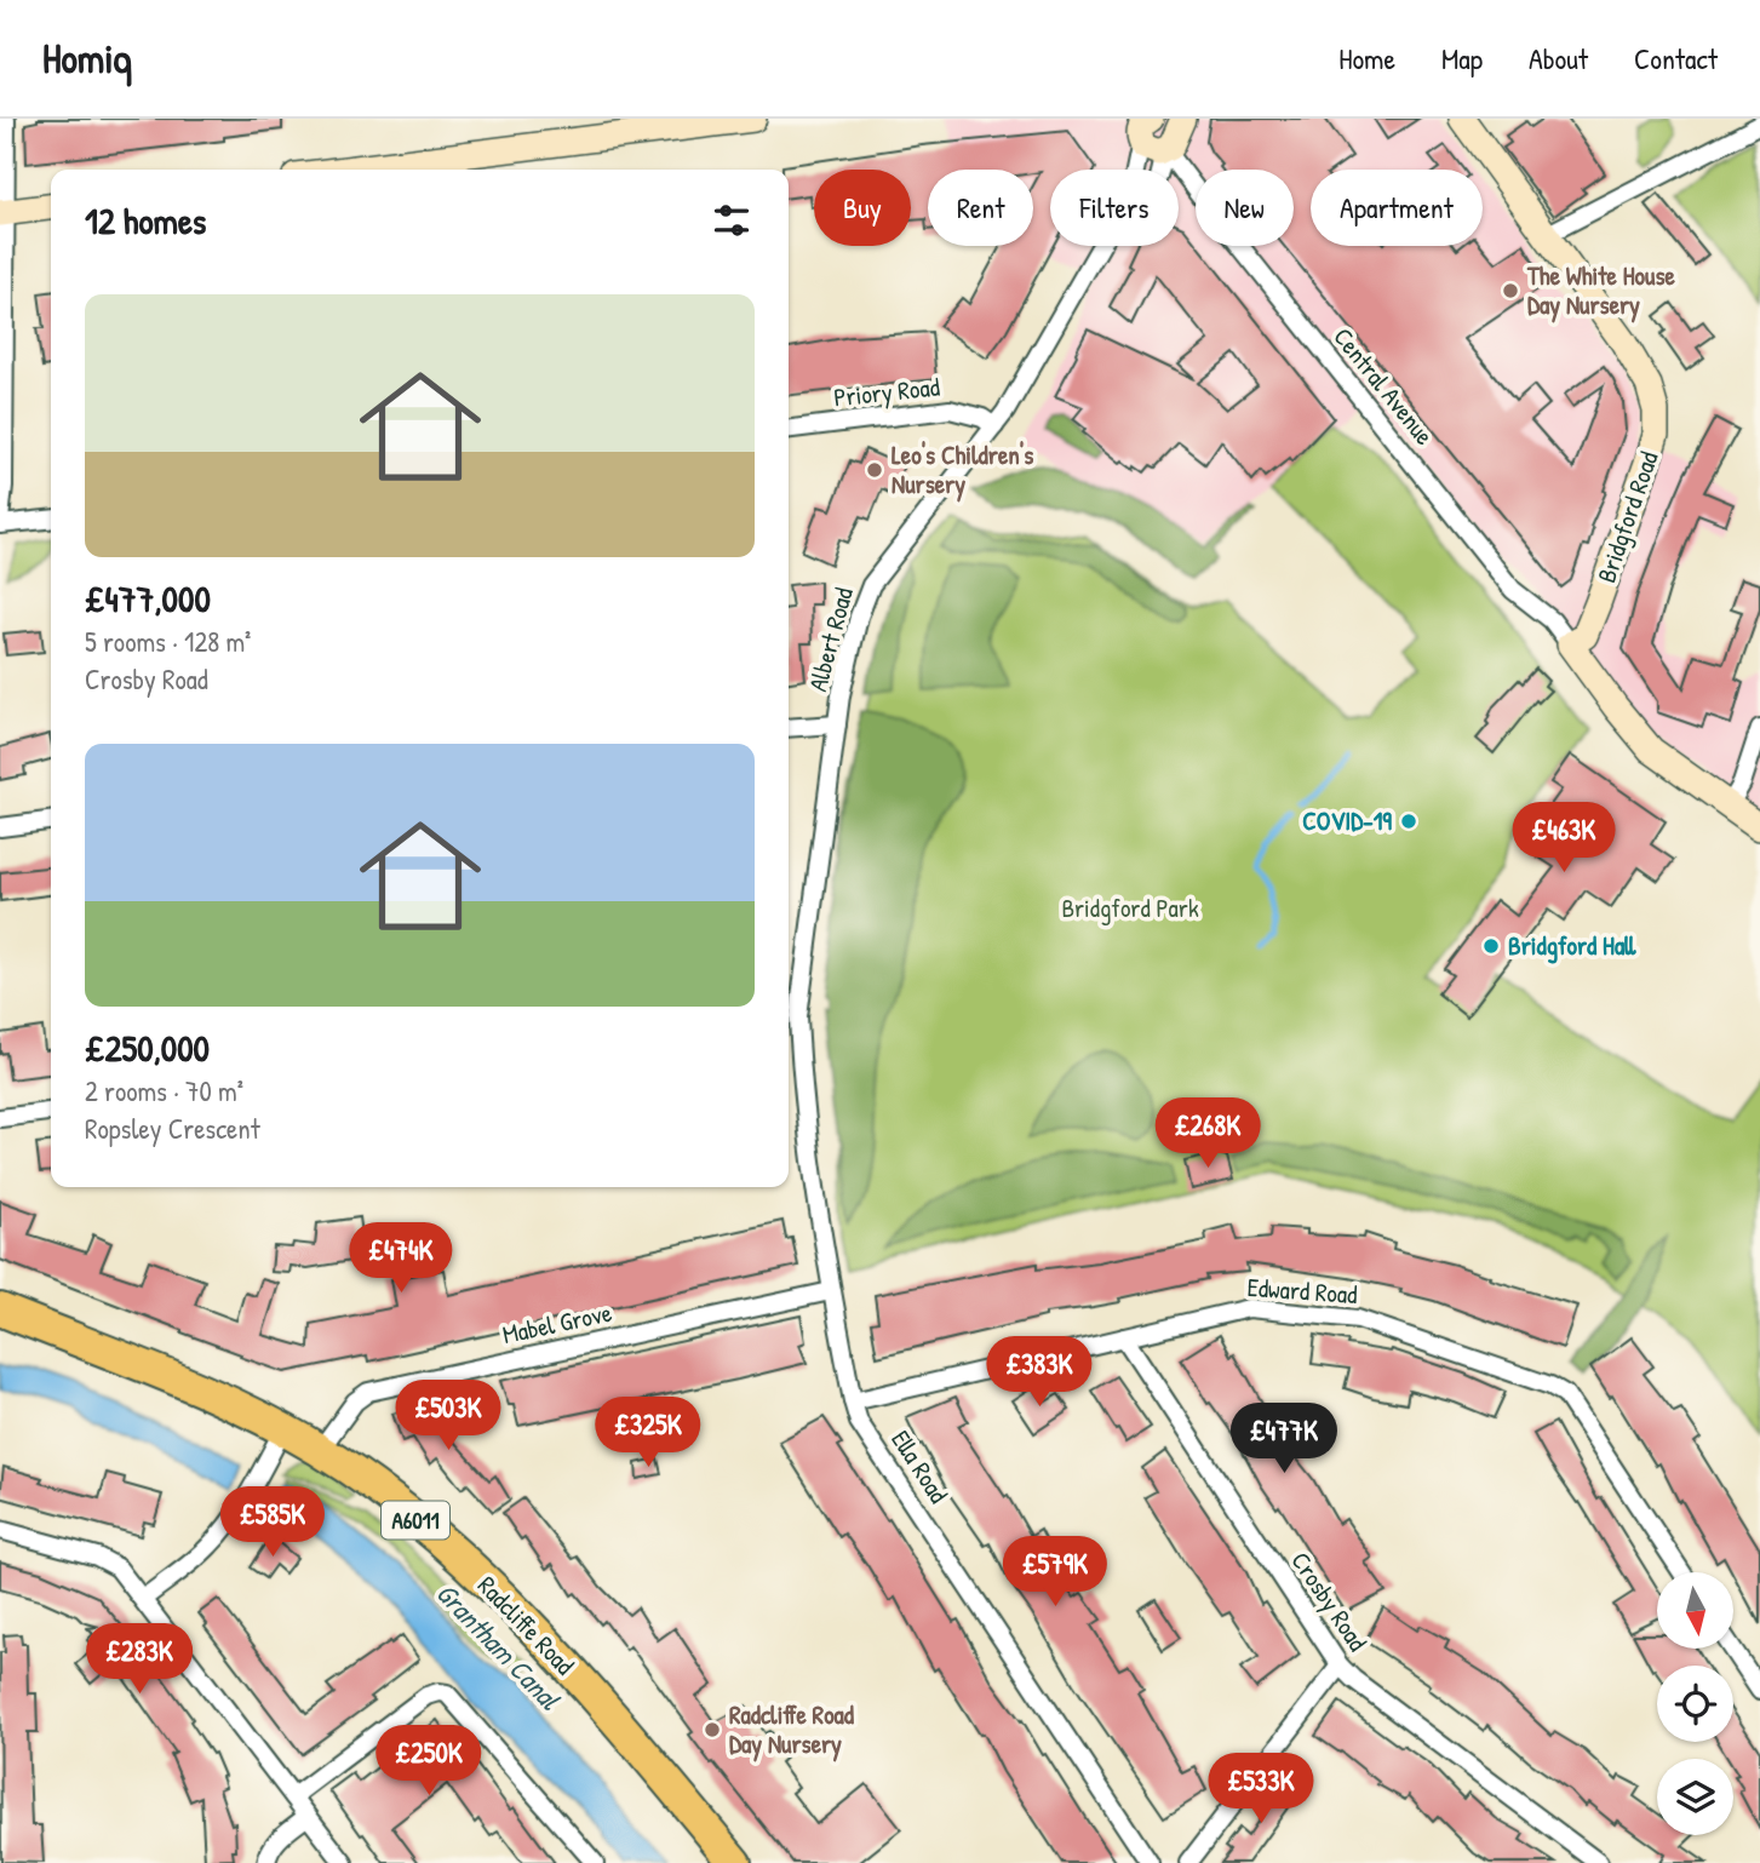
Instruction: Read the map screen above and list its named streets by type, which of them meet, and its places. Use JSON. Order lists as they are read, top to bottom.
{
  "streets": {
    "highway": ["A6011", "Radcliffe Road"],
    "street": [
      "Central Avenue",
      "Priory Road",
      "Bridgford Road",
      "Albert Road",
      "Edward Road",
      "Mabel Grove",
      "Ella Road",
      "Crosby Road"
    ]
  },
  "crossings": [
    ["Central Avenue", "Bridgford Road"],
    ["Central Avenue", "Albert Road"],
    ["Priory Road", "Albert Road"],
    ["Albert Road", "Mabel Grove"],
    ["Albert Road", "Ella Road"],
    ["Edward Road", "Ella Road"],
    ["Edward Road", "Crosby Road"],
    ["Mabel Grove", "Ella Road"],
    ["Mabel Grove", "Radcliffe Road"]
  ],
  "water": ["Grantham Canal"],
  "parks": ["Bridgford Park"],
  "places": [
    "The White House Day Nursery",
    "Leo's Children's Nursery",
    "COVID-19",
    "Bridgford Hall",
    "Radcliffe Road Day Nursery"
  ],
  "north": "bottom",
  "page": {
    "header": "Homiq",
    "nav": [
      "Home",
      "Map",
      "About",
      "Contact"
    ],
    "chip": [
      "Buy",
      "Rent",
      "Filters",
      "New",
      "Apartment"
    ],
    "heading": "12 homes",
    "list": [
      {
        "name": "£477,000",
        "note": "5 rooms · 128 m² · Crosby Road"
      },
      {
        "name": "£250,000",
        "note": "2 rooms · 70 m² · Ropsley Crescent"
      }
    ],
    "price": [
      "£463K",
      "£268K",
      "£474K",
      "£383K",
      "£503K",
      "£325K",
      "£477K",
      "£585K",
      "£579K",
      "£283K",
      "£250K",
      "£533K"
    ]
  }
}
